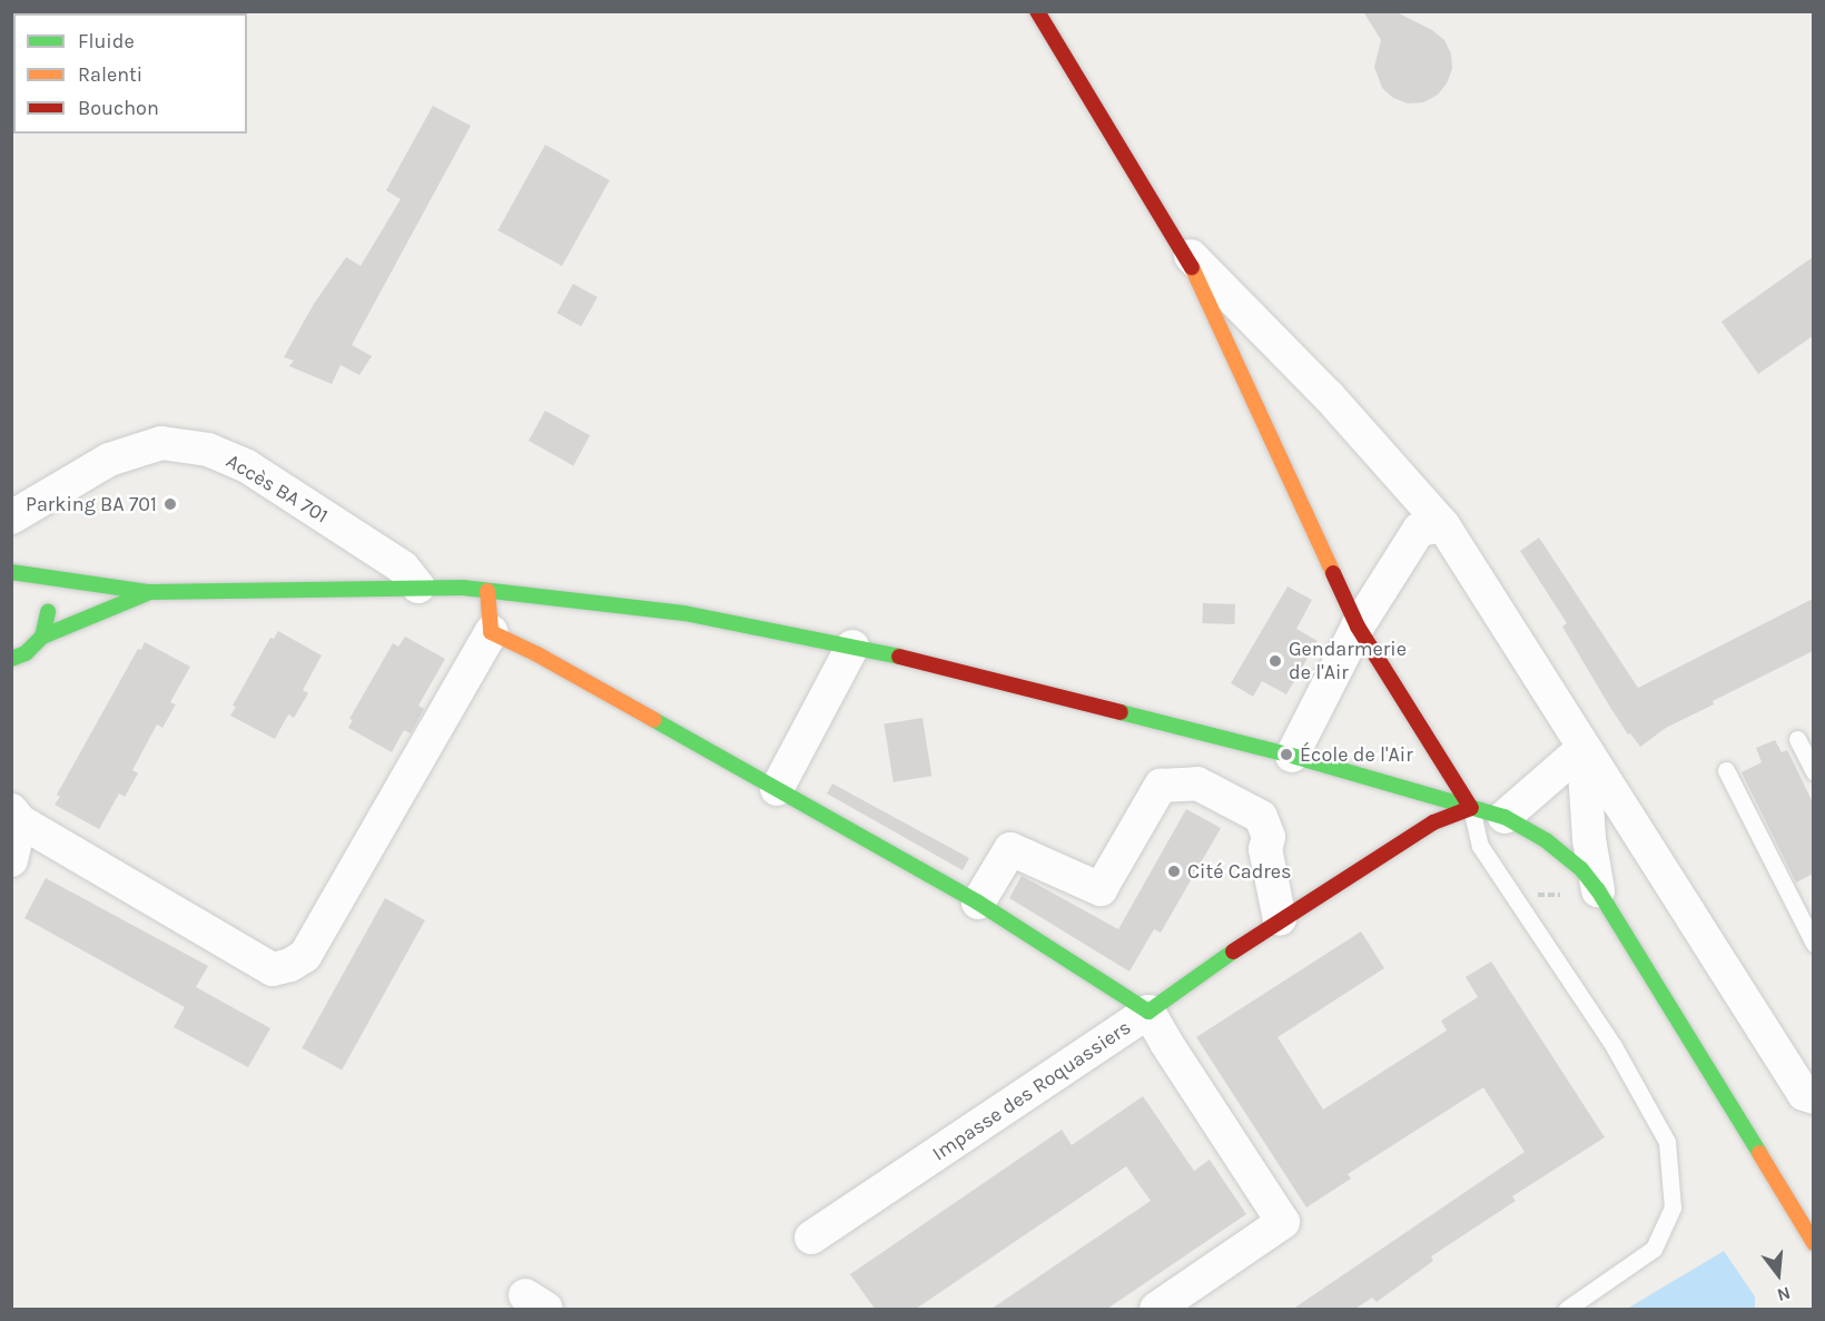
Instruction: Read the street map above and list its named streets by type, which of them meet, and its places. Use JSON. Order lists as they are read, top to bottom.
{
  "streets": {
    "street": ["Accès BA 701", "Impasse des Roquassiers"]
  },
  "places": [
    "Parking BA 701",
    "Gendarmerie de l'Air",
    "École de l'Air",
    "Cité Cadres"
  ],
  "legend": ["Fluide", "Ralenti", "Bouchon"],
  "north": "bottom"
}
